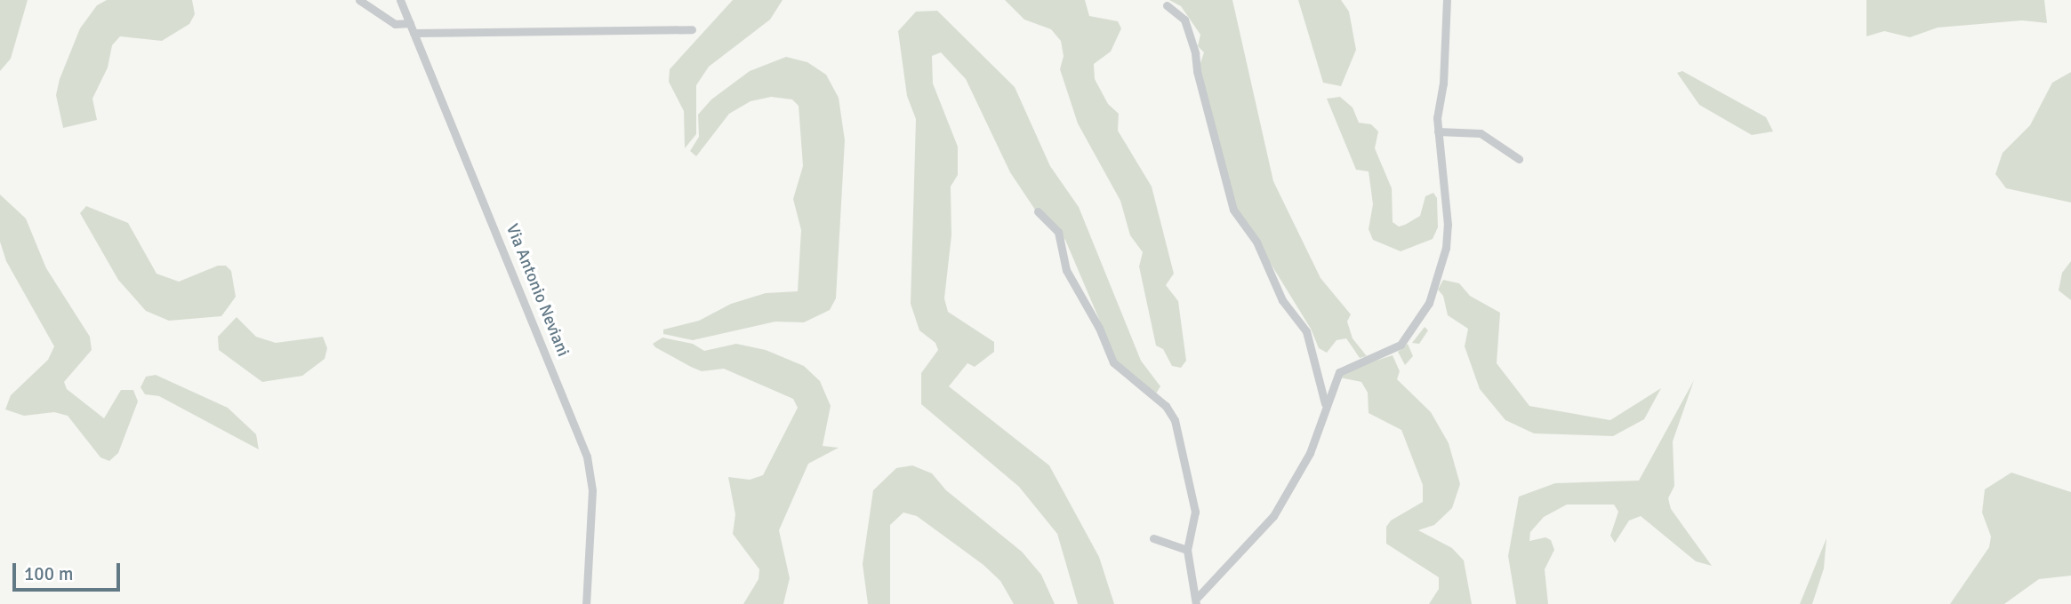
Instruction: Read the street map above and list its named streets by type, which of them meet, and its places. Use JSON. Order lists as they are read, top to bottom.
{
  "streets": {
    "street": ["Via Antonio Neviani"]
  },
  "scale_bar": "100 m"
}
